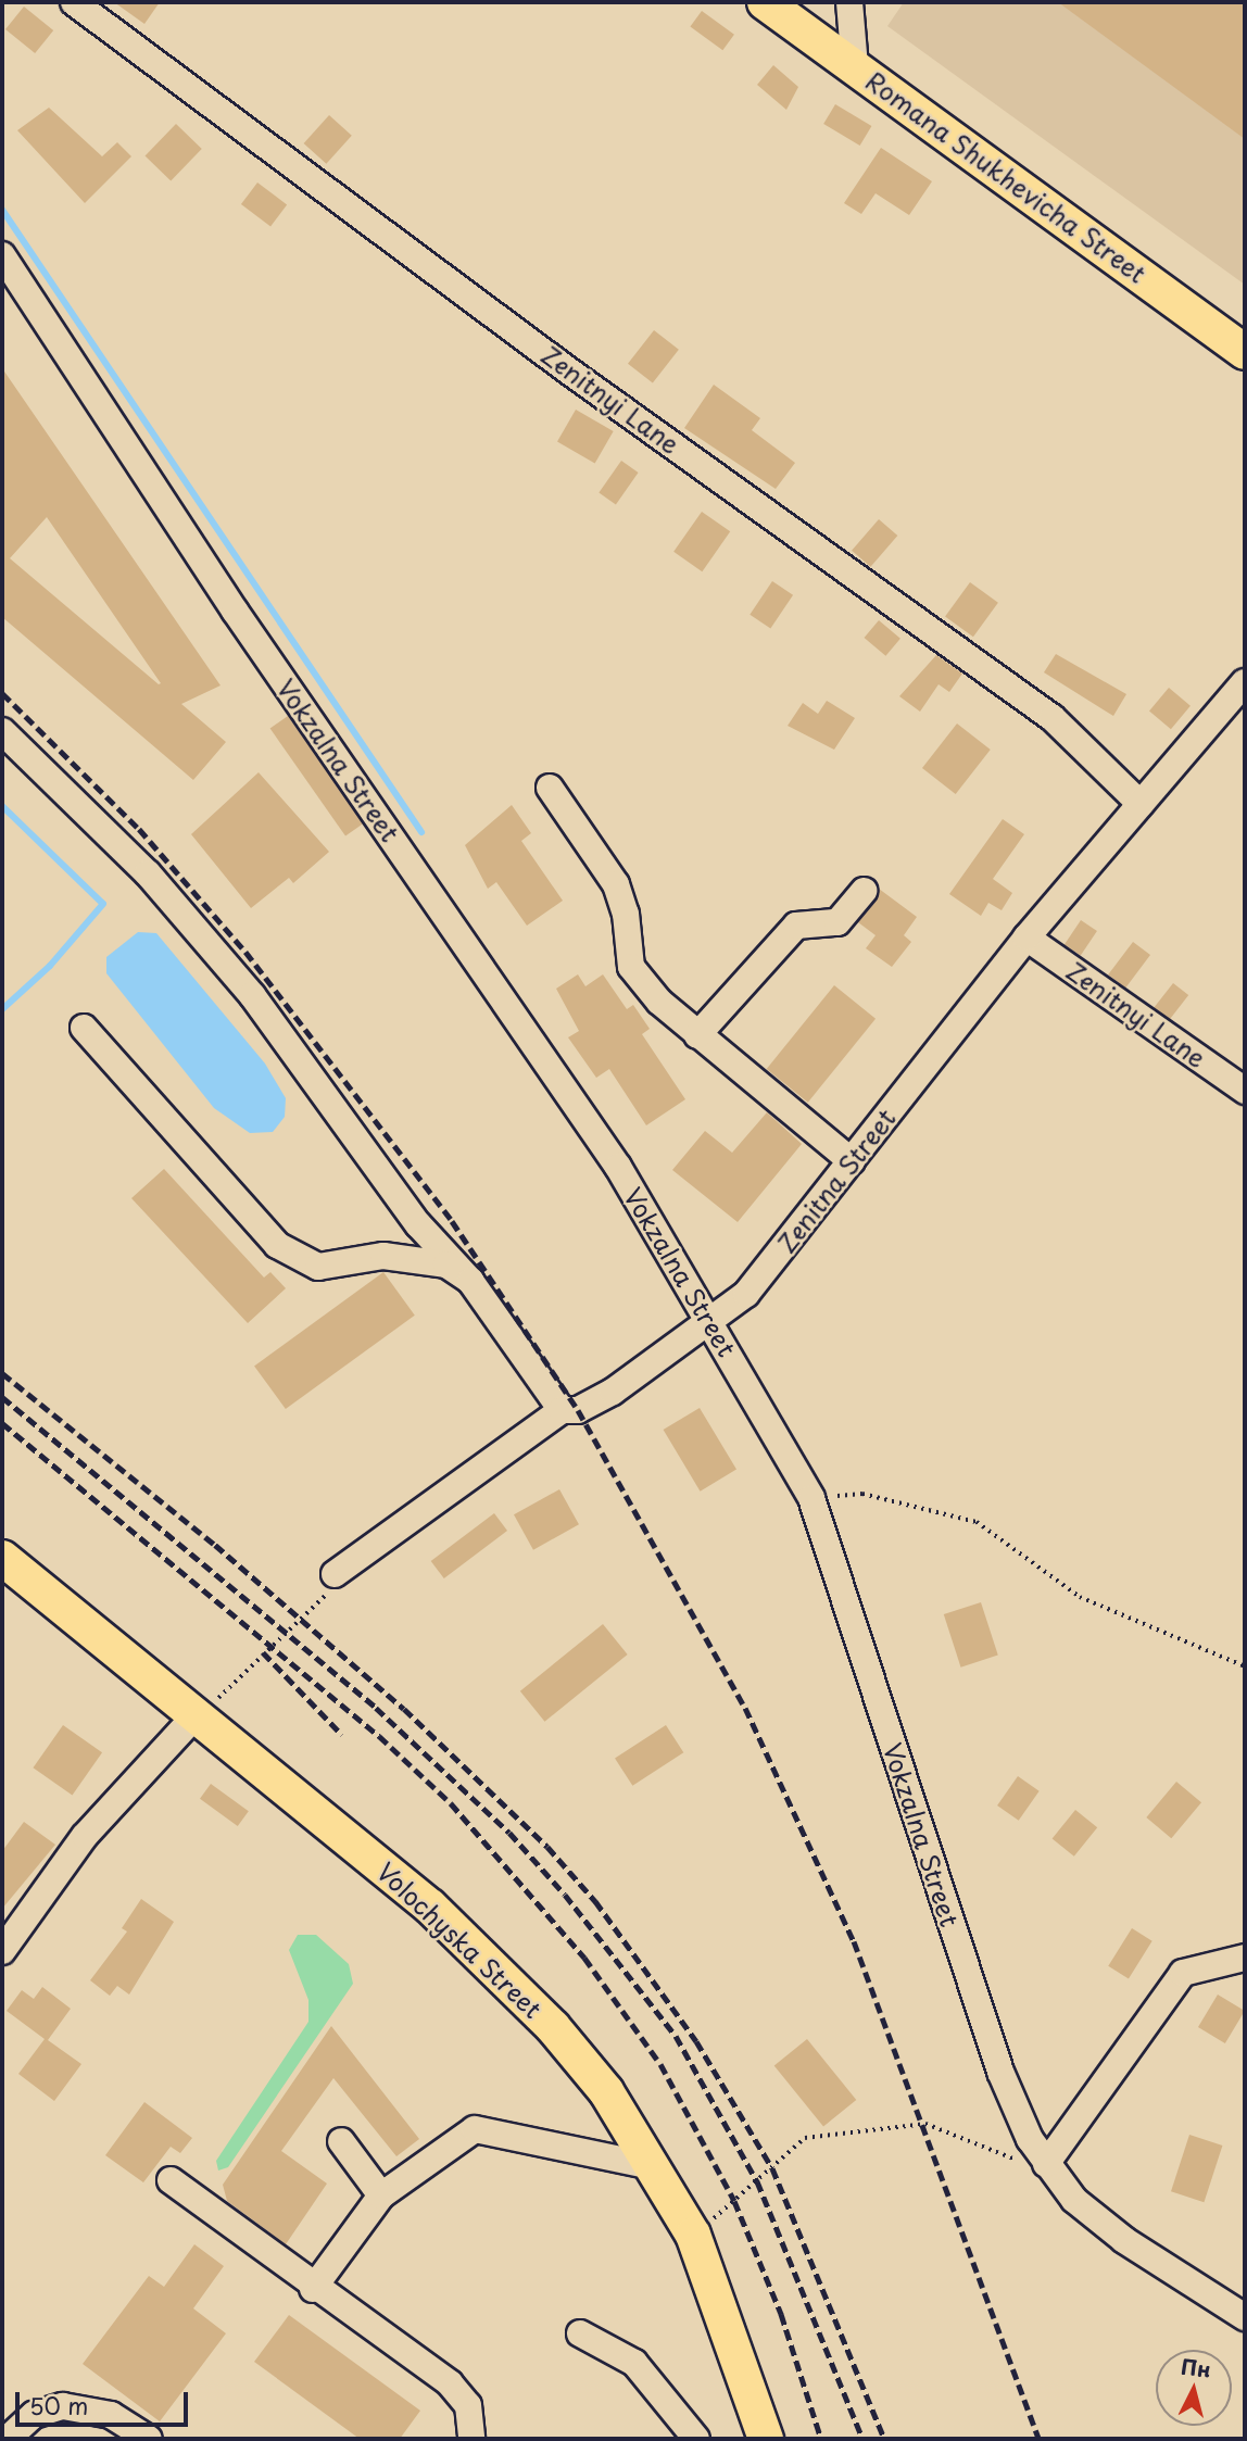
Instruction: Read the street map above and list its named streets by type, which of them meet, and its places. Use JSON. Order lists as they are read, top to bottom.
{
  "streets": {
    "main road": ["Romana Shukhevicha Street", "Volochyska Street"],
    "street": ["Zenitnyi Lane", "Vokzalna Street", "Zenitna Street"]
  },
  "crossings": [
    ["Zenitnyi Lane", "Zenitna Street"],
    ["Vokzalna Street", "Zenitna Street"]
  ],
  "scale_bar": "50 m",
  "north": "top"
}
